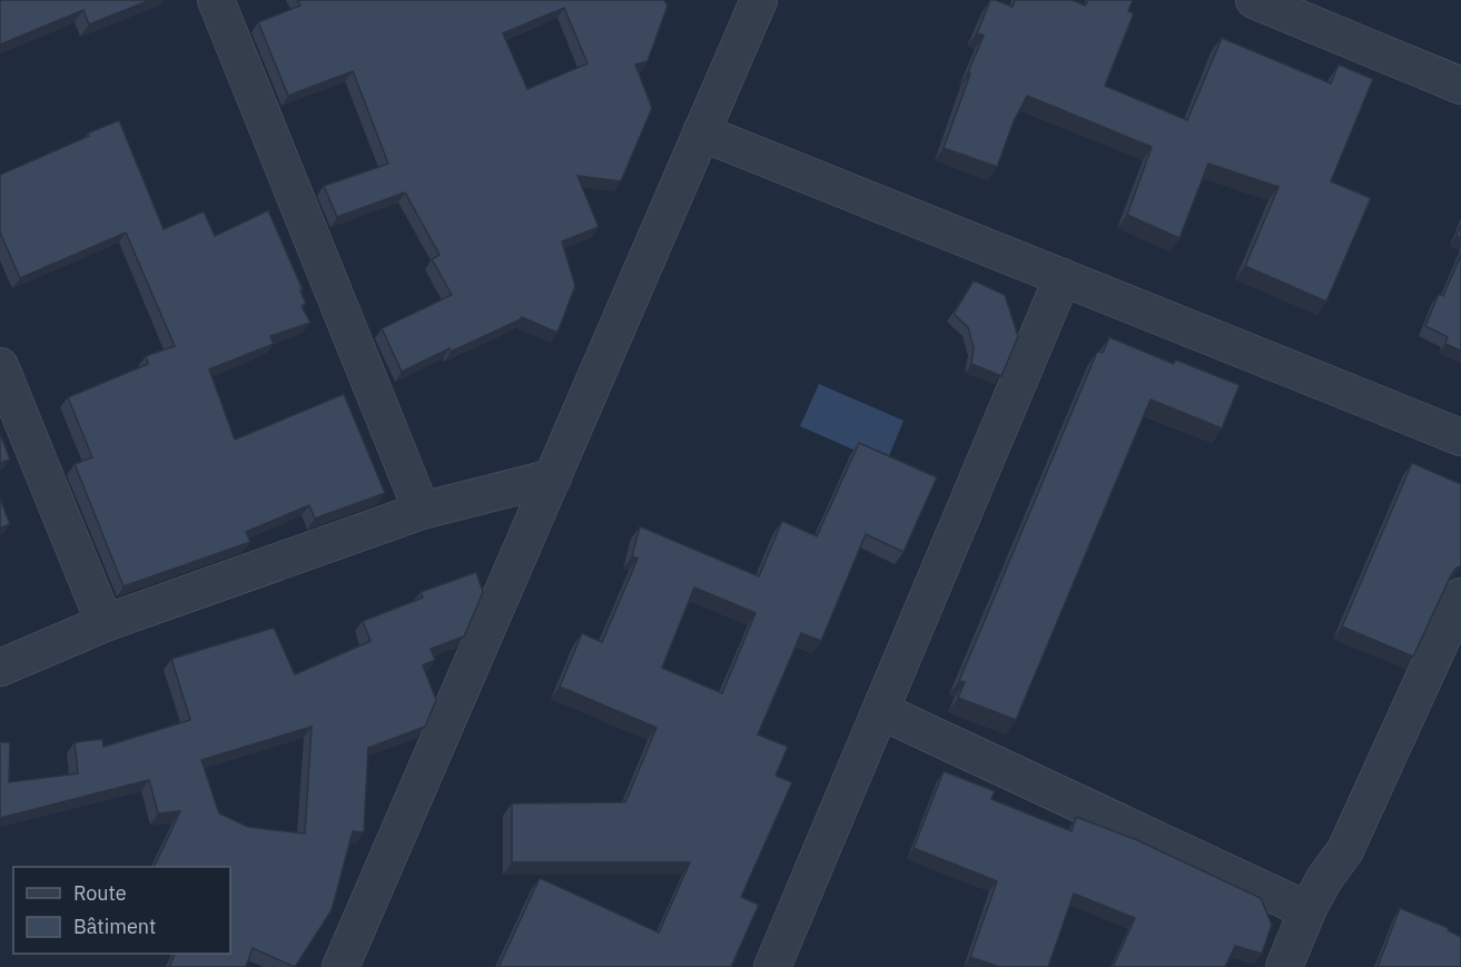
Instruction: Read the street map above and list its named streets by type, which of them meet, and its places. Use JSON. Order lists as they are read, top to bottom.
{
  "legend": ["Route", "Bâtiment"]
}
